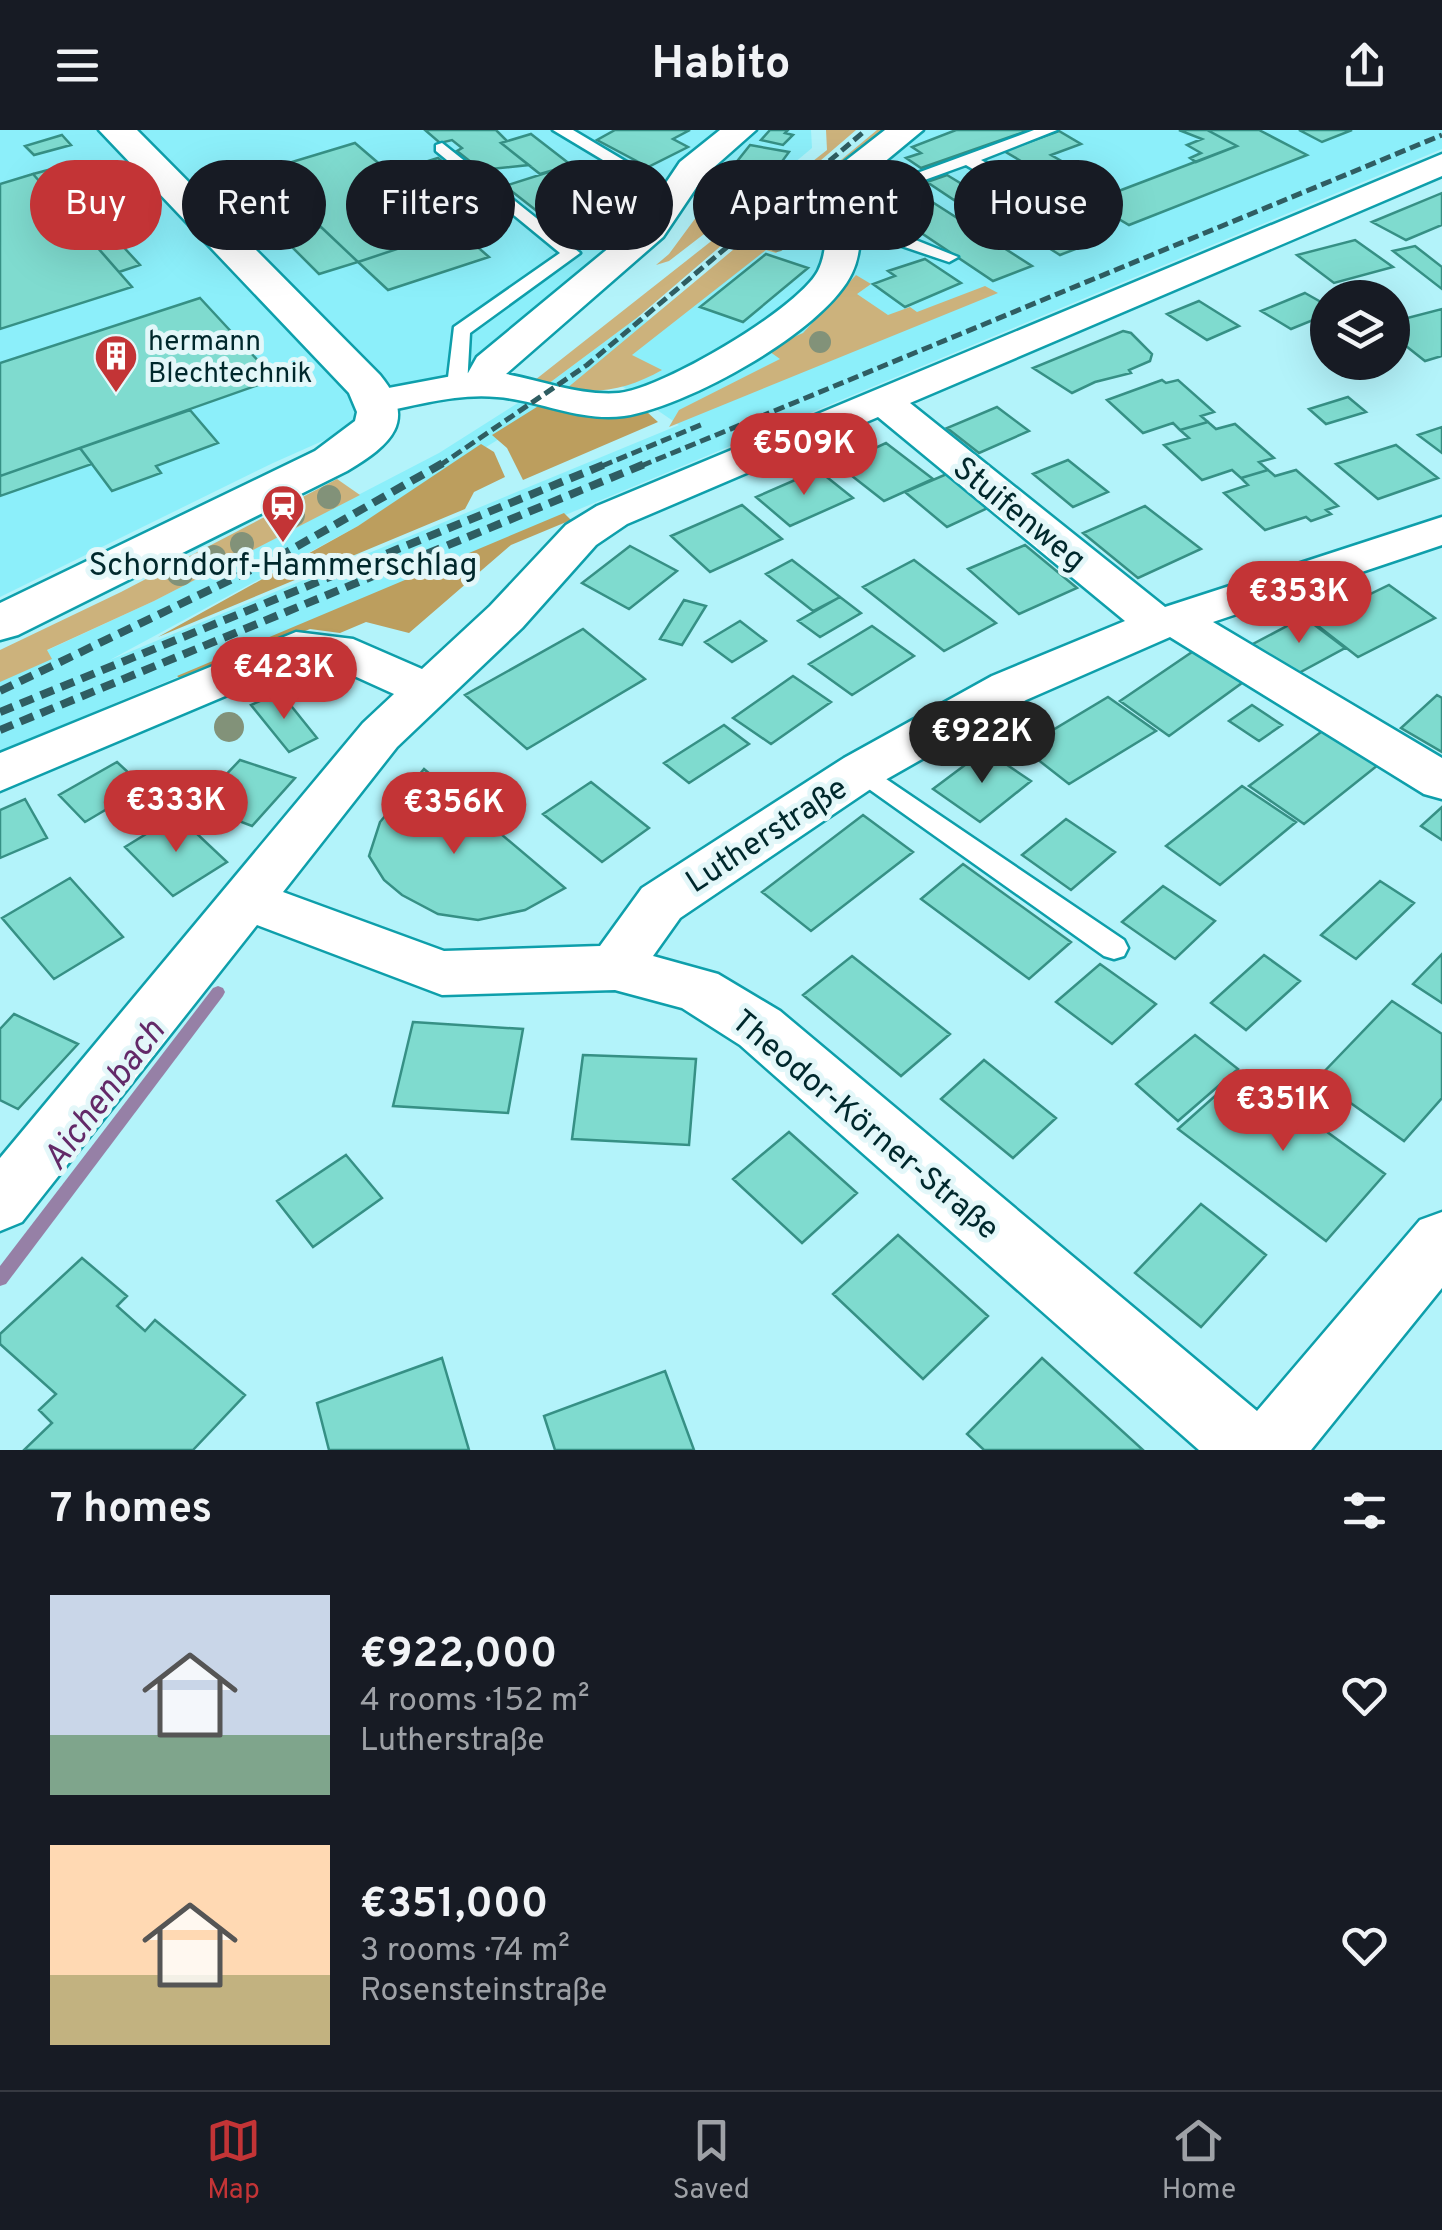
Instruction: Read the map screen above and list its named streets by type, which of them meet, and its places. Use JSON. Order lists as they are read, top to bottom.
{
  "streets": {
    "street": ["Stuifenweg", "Lutherstraße", "Theodor-Körner-Straße"]
  },
  "crossings": [
    ["Stuifenweg", "Lutherstraße"],
    ["Lutherstraße", "Theodor-Körner-Straße"]
  ],
  "water": ["Aichenbach"],
  "places": {
    "building": ["hermann Blechtechnik"],
    "station": ["Schorndorf-Hammerschlag"]
  },
  "page": {
    "header": "Habito",
    "chip": [
      "Buy",
      "Rent",
      "Filters",
      "New",
      "Apartment",
      "House"
    ],
    "price": [
      "€509K",
      "€353K",
      "€423K",
      "€922K",
      "€333K",
      "€356K",
      "€351K"
    ],
    "heading": "7 homes",
    "list": [
      {
        "name": "€922,000",
        "note": "4 rooms · 152 m² · Lutherstraße"
      },
      {
        "name": "€351,000",
        "note": "3 rooms · 74 m² · Rosensteinstraße"
      }
    ],
    "tabs": ["Map", "Saved", "Home"]
  }
}
